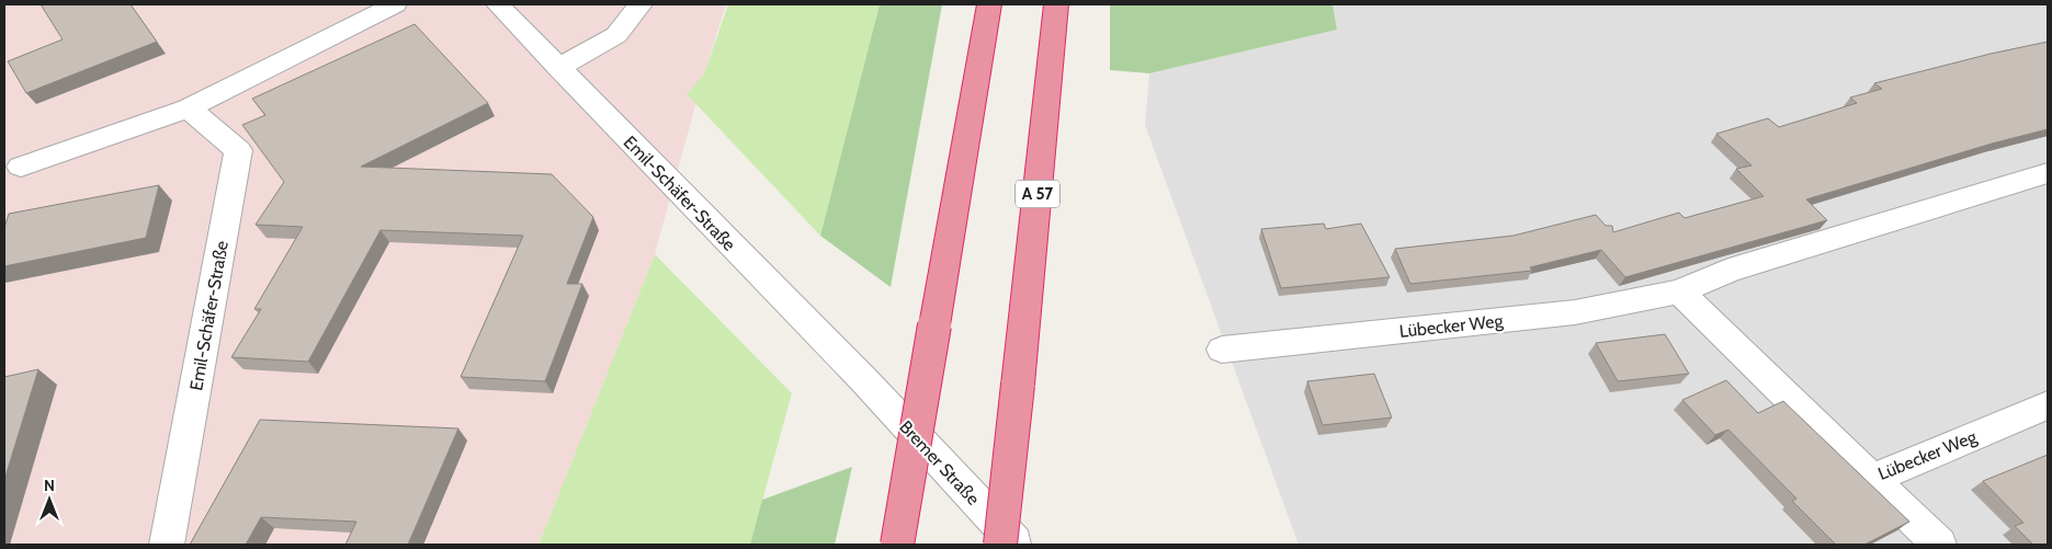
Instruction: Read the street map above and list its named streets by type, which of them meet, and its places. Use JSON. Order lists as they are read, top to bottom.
{
  "streets": {
    "highway": ["A 57"],
    "street": ["Emil-Schäfer-Straße", "Lübecker Weg", "Bremer Straße"]
  },
  "crossings": [
    ["Emil-Schäfer-Straße", "Bremer Straße"]
  ],
  "north": "top"
}
